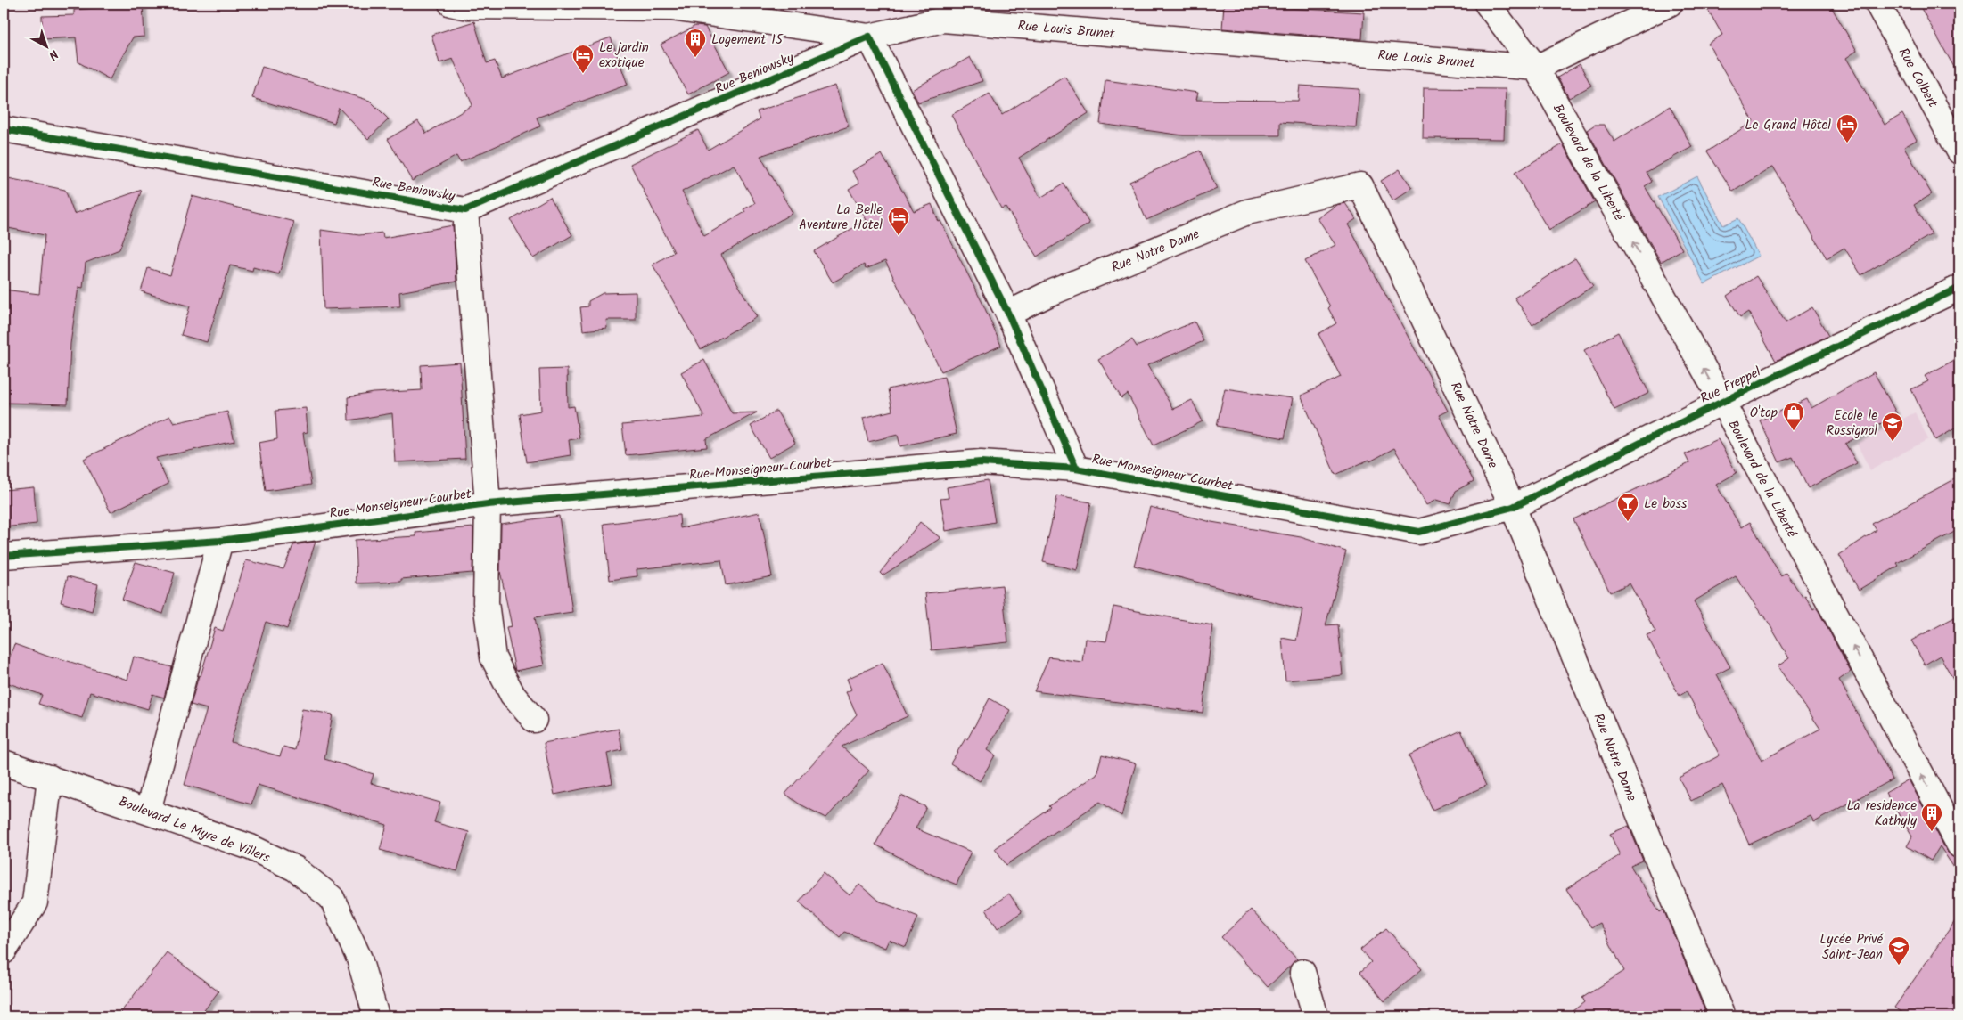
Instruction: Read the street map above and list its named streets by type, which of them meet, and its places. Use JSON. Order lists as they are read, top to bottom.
{
  "streets": {
    "street": [
      "Rue Louis Brunet",
      "Rue Beniowsky",
      "Rue Colbert",
      "Boulevard de la Liberté",
      "Rue Notre Dame",
      "Rue Freppel",
      "Rue Monseigneur Courbet",
      "Boulevard Le Myre de Villers"
    ]
  },
  "crossings": [
    ["Rue Louis Brunet", "Rue Beniowsky"],
    ["Rue Louis Brunet", "Boulevard de la Liberté"],
    ["Boulevard de la Liberté", "Rue Freppel"],
    ["Rue Notre Dame", "Rue Freppel"],
    ["Rue Notre Dame", "Rue Monseigneur Courbet"],
    ["Rue Freppel", "Rue Monseigneur Courbet"]
  ],
  "one_way": ["Boulevard de la Liberté"],
  "places": {
    "building": ["Logement 15", "La residence Kathyly"],
    "hotel": ["Le jardin exotique", "Le Grand Hôtel", "La Belle Aventure Hotel"],
    "shop": ["O'top"],
    "school or university": ["Ecole le Rossignol", "Lycée Privé Saint-Jean"],
    "bar": ["Le boss"]
  },
  "north": "bottom right"
}
